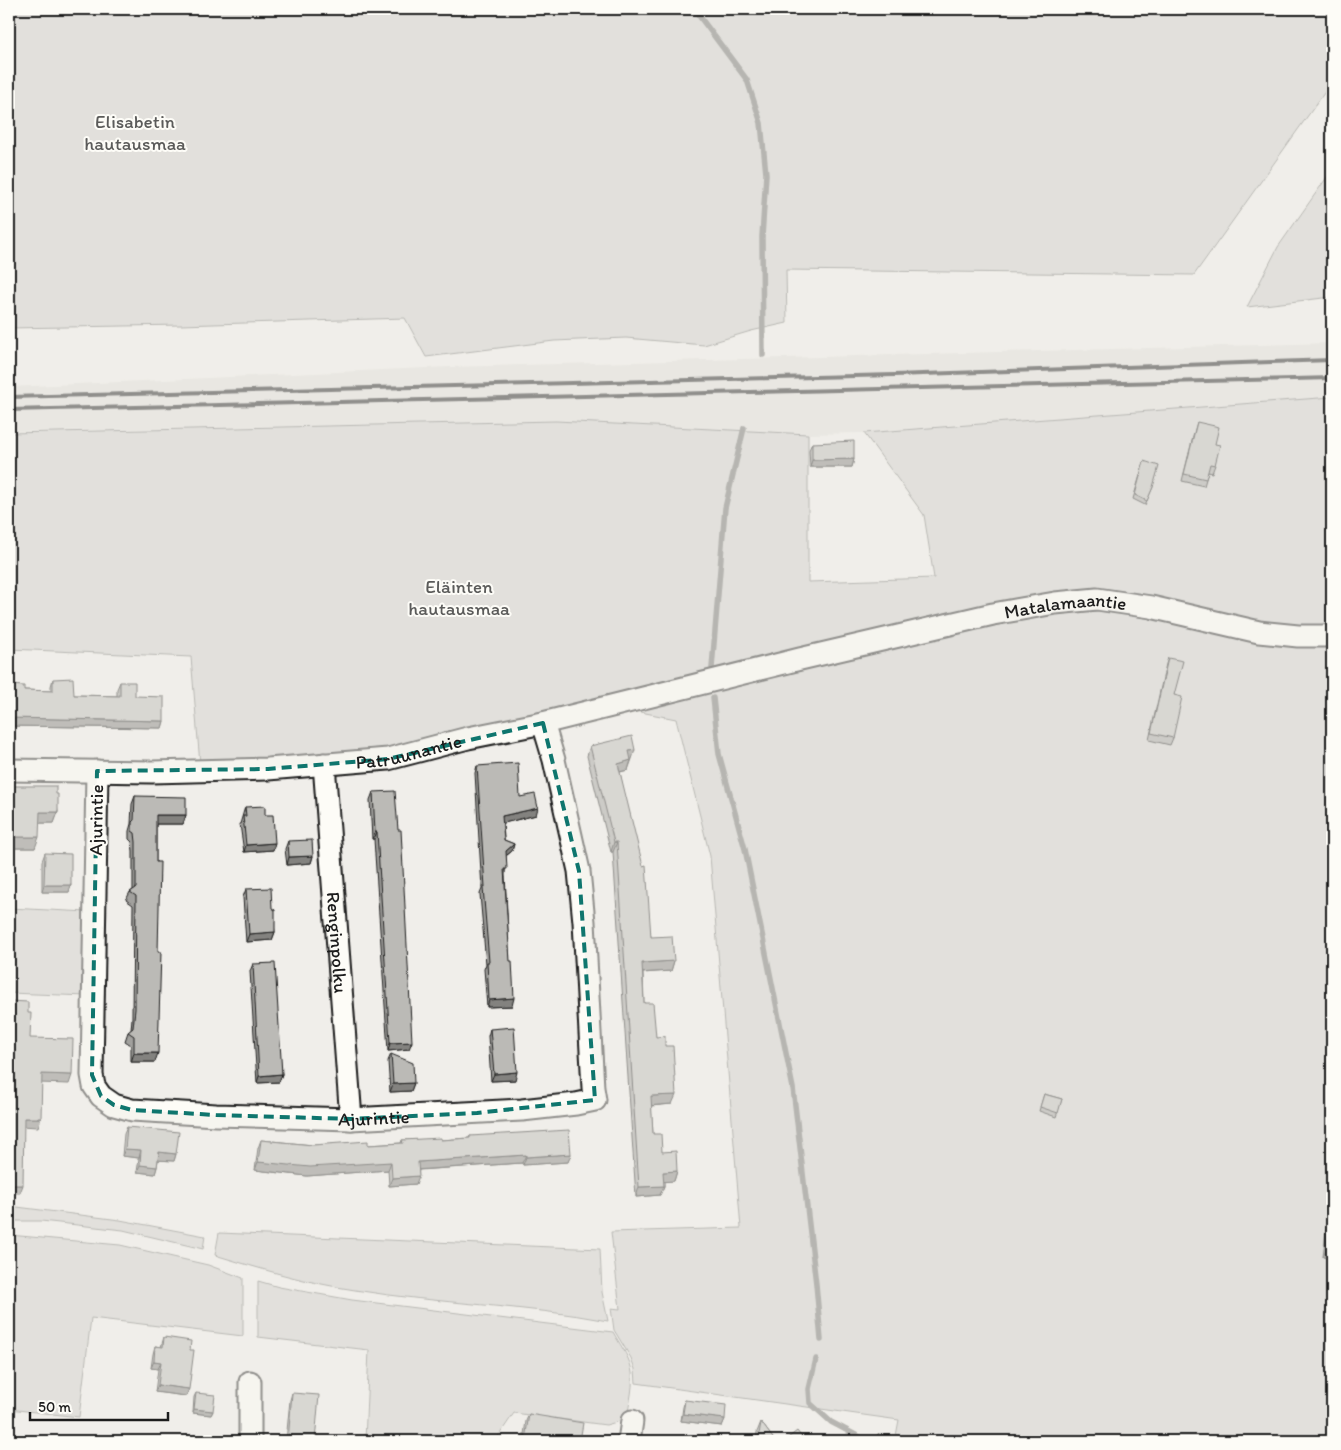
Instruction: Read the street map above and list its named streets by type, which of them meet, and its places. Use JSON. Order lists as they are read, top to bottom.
{
  "streets": {
    "street": [
      "Matalamaantie",
      "Patruunantie",
      "Ajurintie",
      "Renginpolku"
    ]
  },
  "crossings": [
    ["Matalamaantie", "Patruunantie"],
    ["Patruunantie", "Ajurintie"],
    ["Patruunantie", "Renginpolku"],
    ["Ajurintie", "Renginpolku"]
  ],
  "parks": ["Elisabetin hautausmaa", "Eläinten hautausmaa"],
  "scale_bar": "50 m"
}
